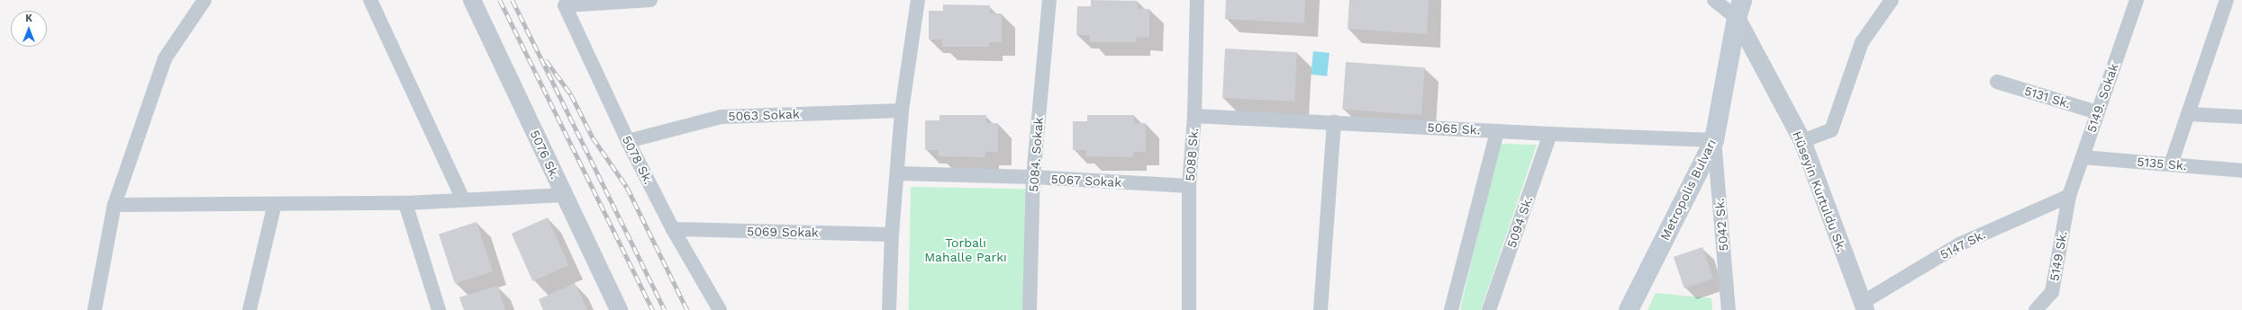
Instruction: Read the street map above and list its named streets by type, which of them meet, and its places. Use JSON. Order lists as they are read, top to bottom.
{
  "streets": {
    "main road": ["Metropolis Bulvarı"],
    "street": [
      "5131 Sk.",
      "5149. Sokak",
      "5063 Sokak",
      "5065 Sk.",
      "5076 Sk.",
      "5084. Sokak",
      "5088 Sk.",
      "5078 Sk.",
      "5135 Sk.",
      "5067 Sokak",
      "Hüseyin Kurtuldu Sk.",
      "5094 Sk.",
      "5042 Sk.",
      "5069 Sokak",
      "5147 Sk.",
      "5149 Sk."
    ]
  },
  "crossings": [
    ["5131 Sk.", "5149. Sokak"],
    ["5149. Sokak", "5135 Sk."],
    ["5149. Sokak", "5147 Sk."],
    ["5149. Sokak", "5149 Sk."],
    ["5063 Sokak", "5078 Sk."],
    ["5065 Sk.", "5088 Sk."],
    ["5065 Sk.", "Metropolis Bulvarı"],
    ["5065 Sk.", "5094 Sk."],
    ["5065 Sk.", "5042 Sk."],
    ["5084. Sokak", "5067 Sokak"],
    ["5088 Sk.", "5067 Sokak"],
    ["5078 Sk.", "5069 Sokak"],
    ["Metropolis Bulvarı", "Hüseyin Kurtuldu Sk."],
    ["Metropolis Bulvarı", "5042 Sk."],
    ["Hüseyin Kurtuldu Sk.", "5147 Sk."],
    ["5147 Sk.", "5149 Sk."]
  ],
  "parks": ["Torbalı Mahalle Parkı"],
  "north": "top"
}
